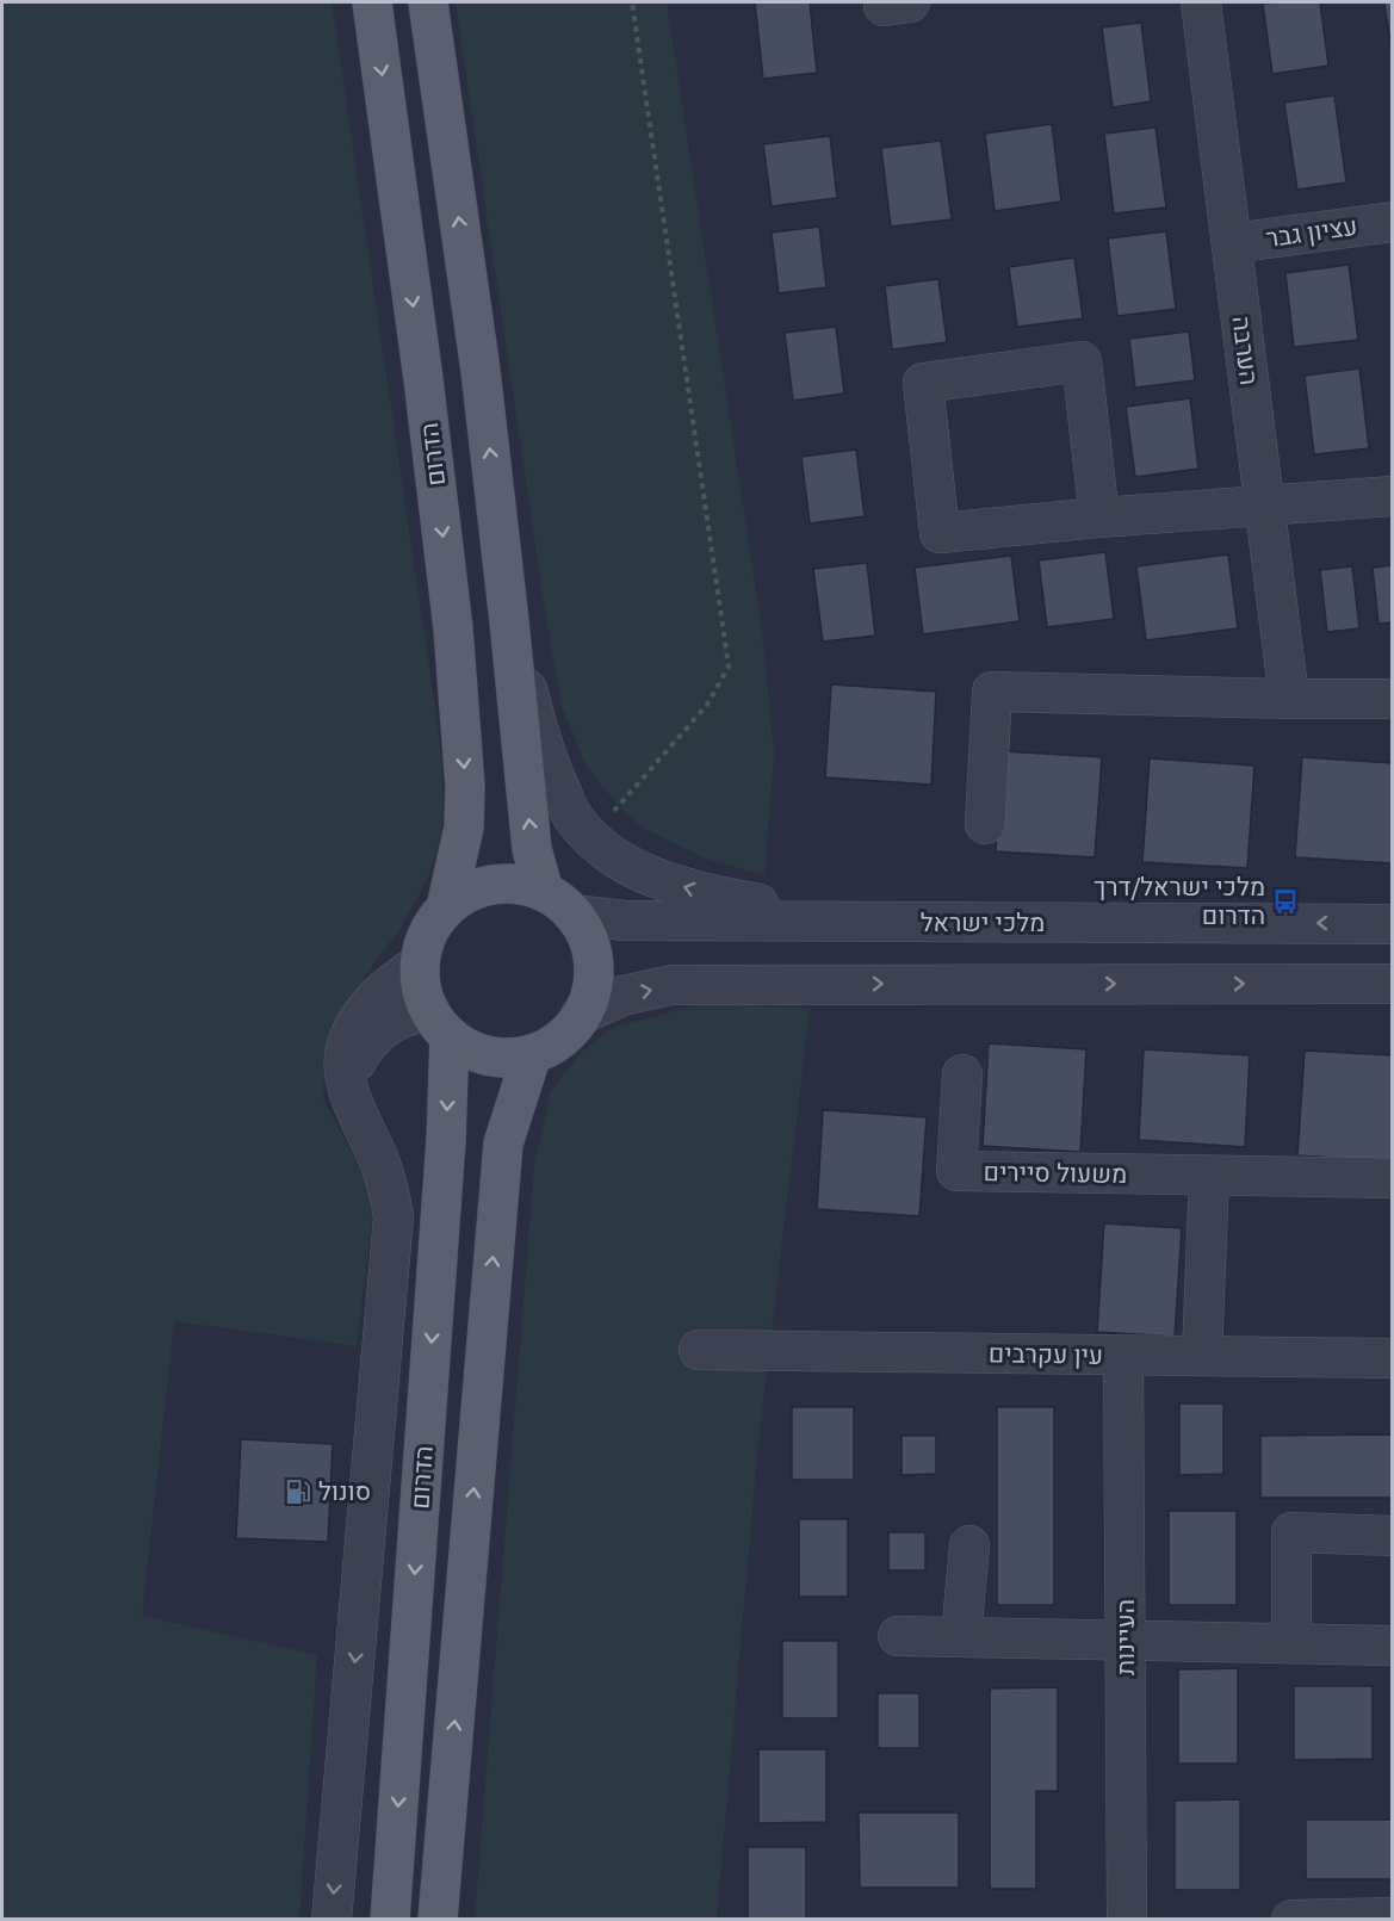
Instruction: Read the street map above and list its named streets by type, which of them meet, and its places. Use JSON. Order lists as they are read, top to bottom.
{
  "streets": {
    "main road": ["הדרום"],
    "street": [
      "עציון גבר",
      "הערבה",
      "מלכי ישראל",
      "משעול סיירים",
      "עין עקרבים",
      "העיינות"
    ]
  },
  "crossings": [
    ["עציון גבר", "הערבה"],
    ["הדרום", "מלכי ישראל"],
    ["עין עקרבים", "העיינות"]
  ],
  "places": {
    "bus stop": ["מלכי ישראל/דרך הדרום"],
    "fuel station": ["סונול"]
  }
}
